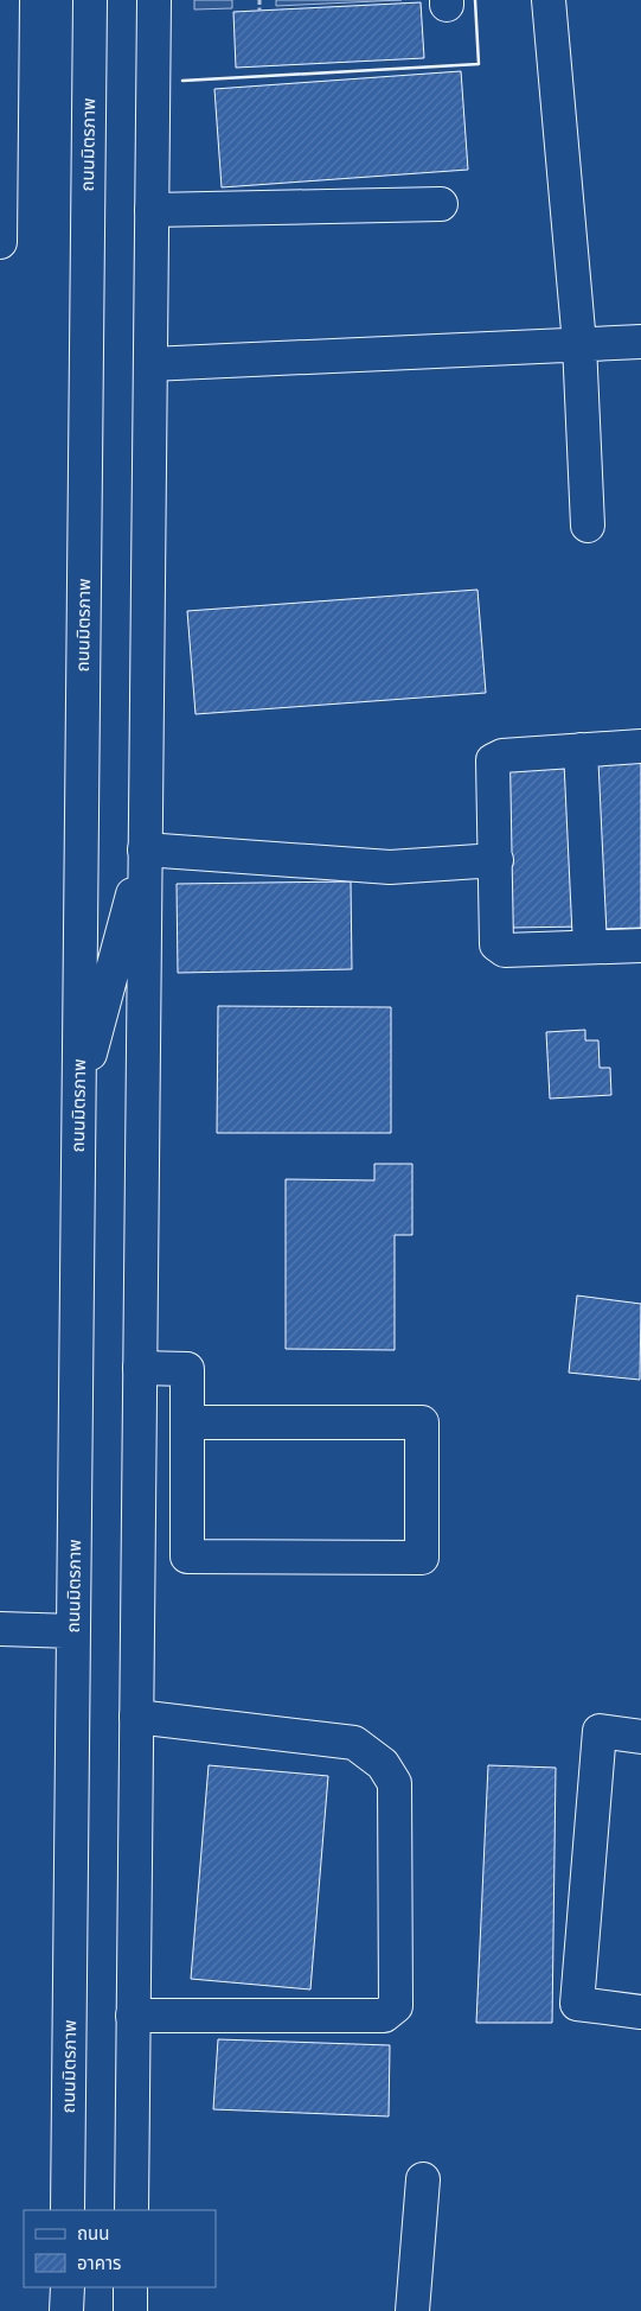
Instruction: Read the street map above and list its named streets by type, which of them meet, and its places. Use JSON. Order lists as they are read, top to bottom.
{
  "streets": {
    "main road": ["ถนนมิตรภาพ"]
  },
  "legend": ["ถนน", "อาคาร"]
}
